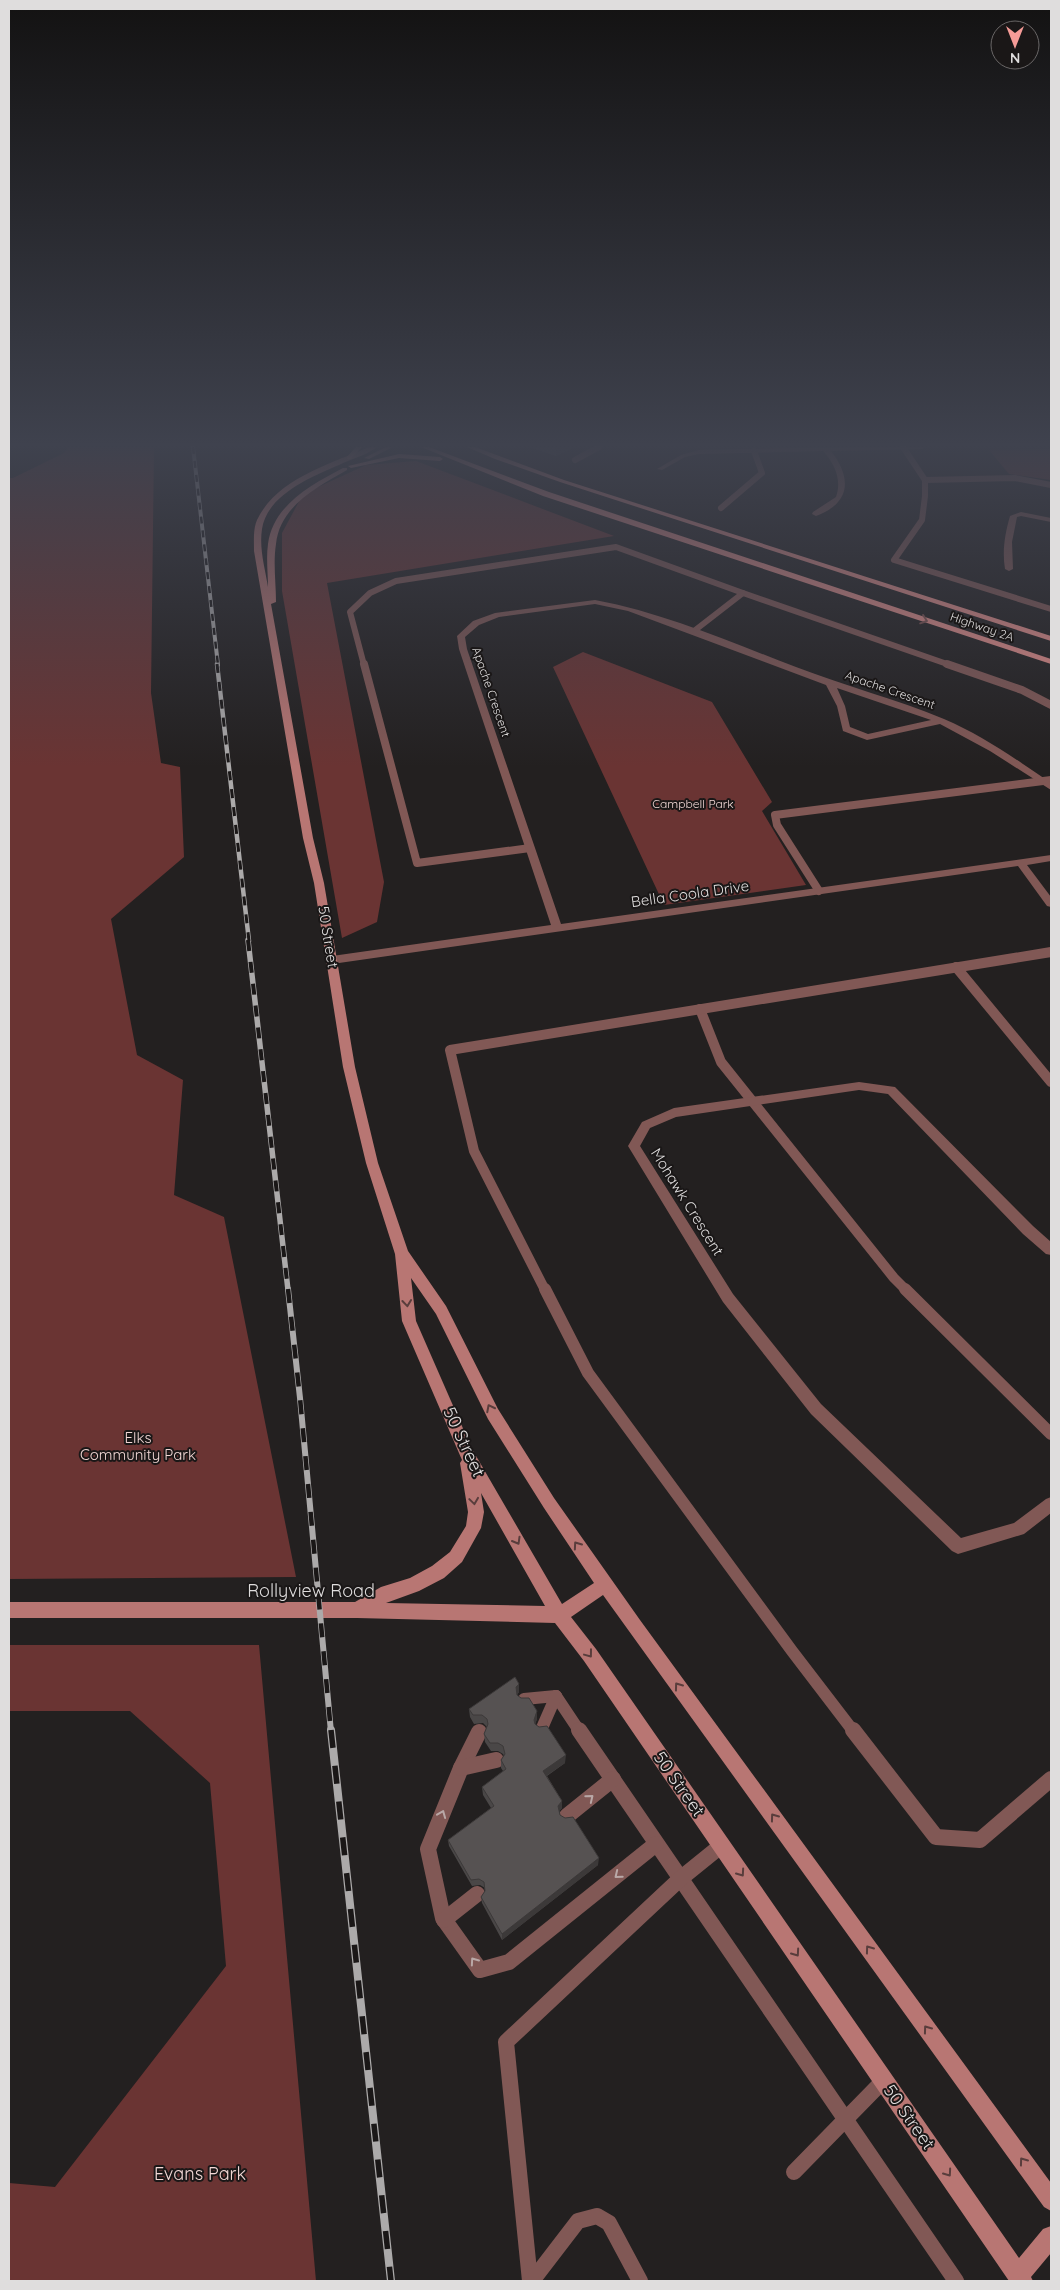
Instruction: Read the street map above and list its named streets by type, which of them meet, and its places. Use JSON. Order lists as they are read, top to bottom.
{
  "streets": {
    "main road": ["Highway 2A", "50 Street", "Rollyview Road"],
    "street": ["Apache Crescent", "Bella Coola Drive", "Mohawk Crescent"]
  },
  "crossings": [
    ["Apache Crescent", "Bella Coola Drive"],
    ["Bella Coola Drive", "50 Street"],
    ["50 Street", "Rollyview Road"]
  ],
  "parks": ["Campbell Park", "Elks Community Park", "Evans Park"],
  "north": "bottom"
}
